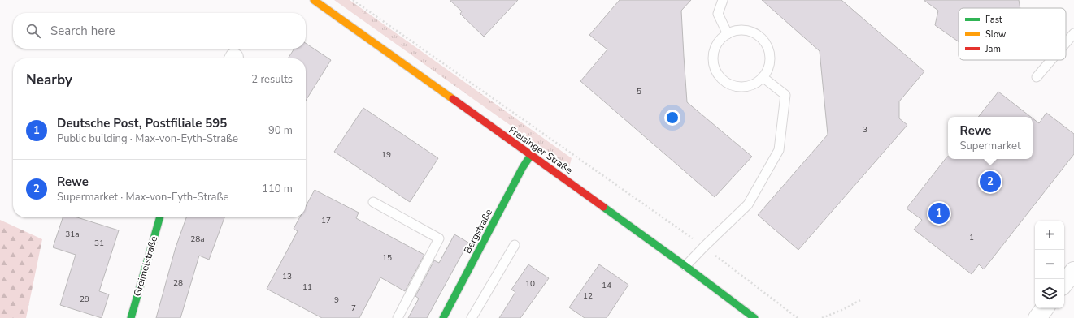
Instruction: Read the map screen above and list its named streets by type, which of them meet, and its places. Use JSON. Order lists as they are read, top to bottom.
{
  "streets": {
    "main road": ["Freisinger Straße", "Bergstraße", "Greimelstraße"]
  },
  "crossings": [
    ["Freisinger Straße", "Bergstraße"]
  ],
  "house_numbers": [
    "5",
    "3",
    "19",
    "17",
    "31a",
    "1",
    "28a",
    "31",
    "15",
    "13",
    "28",
    "10",
    "14",
    "11",
    "12",
    "29",
    "9",
    "7"
  ],
  "legend": ["Fast", "Slow", "Jam"],
  "page": {
    "search": "Search here",
    "heading": ["Nearby", "2 results"],
    "list": [
      {
        "mark": "1",
        "name": "Deutsche Post, Postfiliale 595",
        "note": "Public building · Max-von-Eyth-Straße",
        "value": "90 m"
      },
      {
        "mark": "2",
        "name": "Rewe",
        "note": "Supermarket · Max-von-Eyth-Straße",
        "value": "110 m"
      }
    ],
    "popup": ["Rewe", "Supermarket"],
    "pins": ["2", "1"],
    "map_buttons": ["+", "−"]
  }
}
